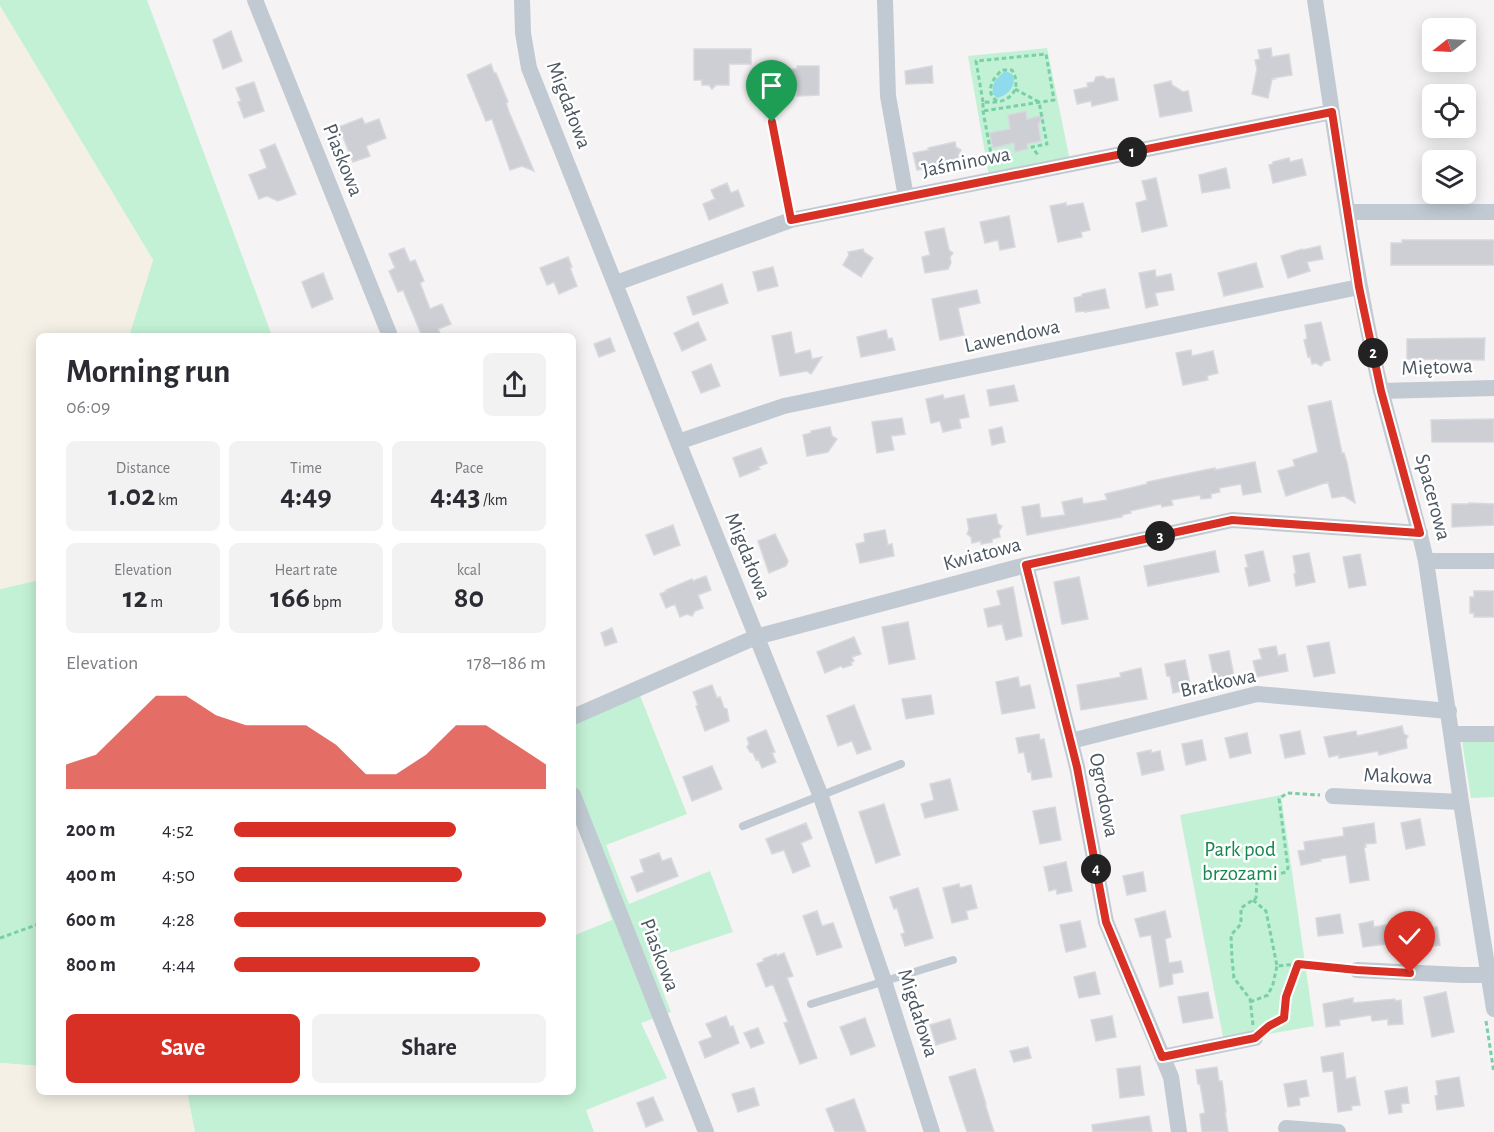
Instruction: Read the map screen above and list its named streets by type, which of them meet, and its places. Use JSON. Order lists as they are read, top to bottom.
{
  "streets": {
    "street": [
      "Migdałowa",
      "Piaskowa",
      "Jaśminowa",
      "Lawendowa",
      "Miętowa",
      "Spacerowa",
      "Kwiatowa",
      "Bratkowa",
      "Makowa",
      "Ogrodowa"
    ]
  },
  "crossings": [
    ["Migdałowa", "Jaśminowa"],
    ["Migdałowa", "Lawendowa"],
    ["Migdałowa", "Kwiatowa"],
    ["Jaśminowa", "Spacerowa"],
    ["Lawendowa", "Spacerowa"],
    ["Miętowa", "Spacerowa"],
    ["Spacerowa", "Kwiatowa"],
    ["Spacerowa", "Bratkowa"],
    ["Spacerowa", "Makowa"],
    ["Kwiatowa", "Ogrodowa"],
    ["Bratkowa", "Ogrodowa"]
  ],
  "parks": ["Park pod brzozami"],
  "north": "left",
  "page": {
    "pins": [
      "1",
      "2",
      "3",
      "4"
    ],
    "heading": ["Morning run", "06:09"],
    "stats": [
      ["Distance", "1.02 km"],
      ["Time", "4:49"],
      ["Pace", "4:43 /km"],
      ["Elevation", "12 m"],
      ["Heart rate", "166 bpm"],
      ["kcal", "80"]
    ],
    "chart": ["Elevation", "178–186 m"],
    "list": [
      {
        "name": "200 m",
        "note": "4:52"
      },
      {
        "name": "400 m",
        "note": "4:50"
      },
      {
        "name": "600 m",
        "note": "4:28"
      },
      {
        "name": "800 m",
        "note": "4:44"
      }
    ],
    "buttons": ["Save", "Share"]
  }
}
